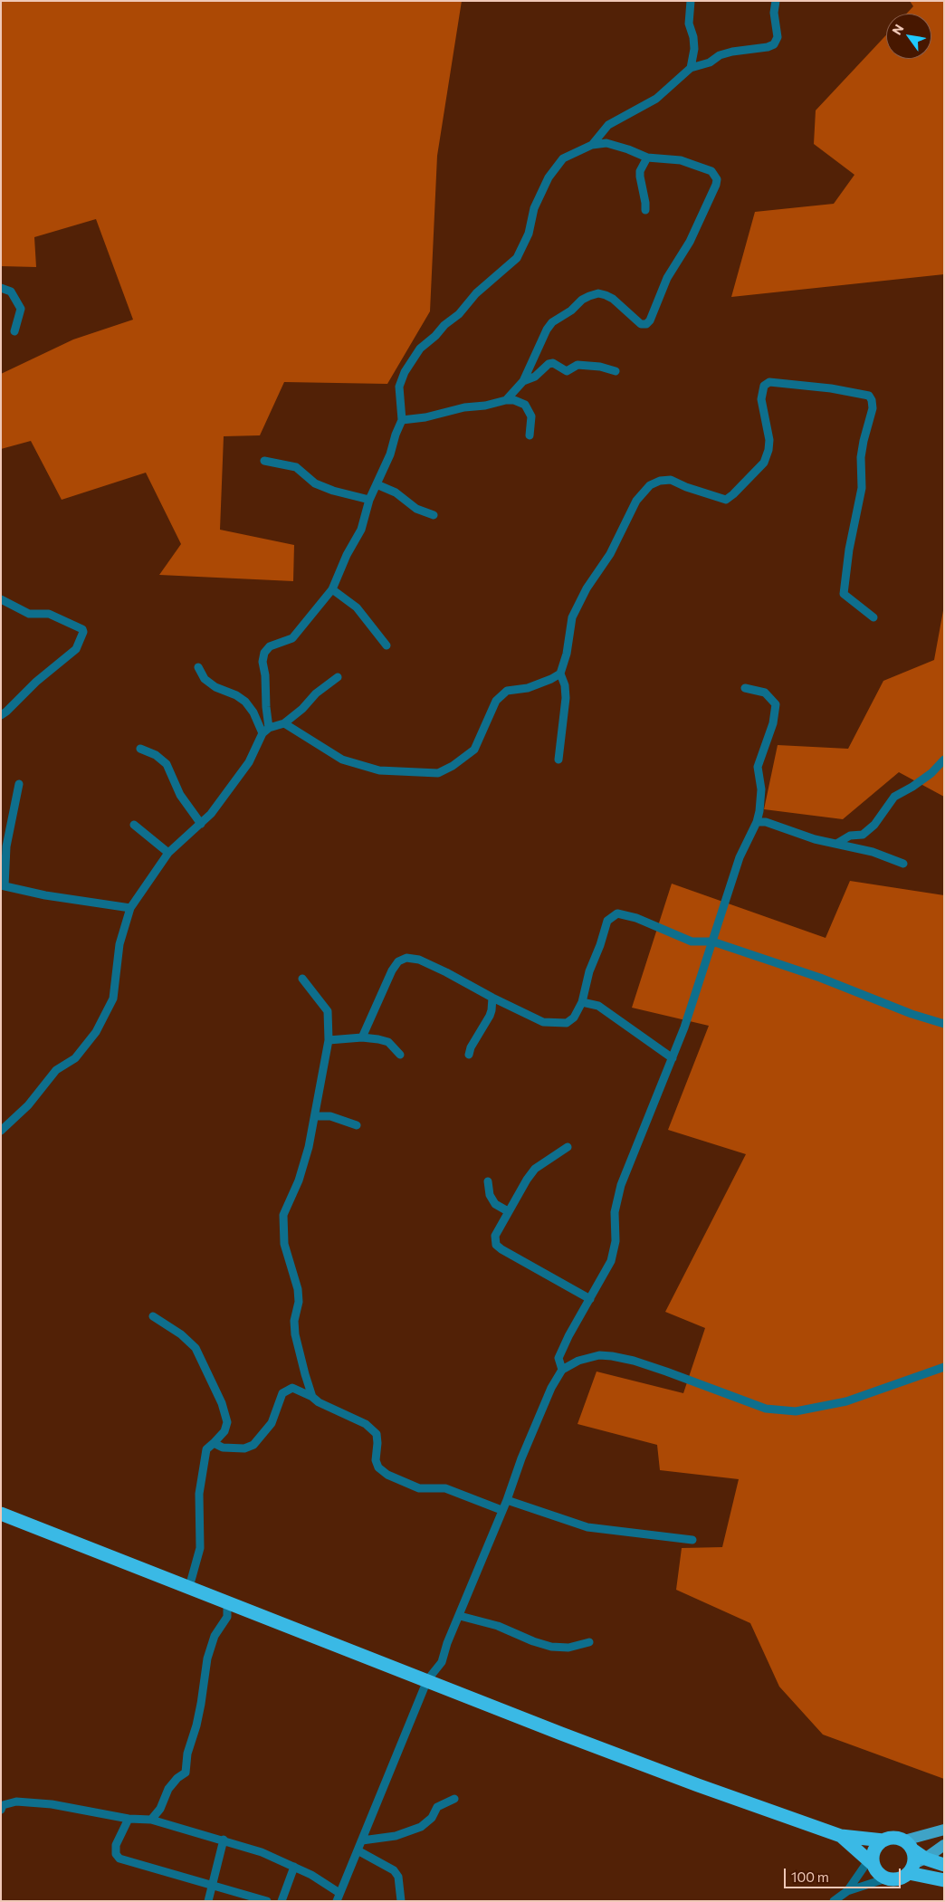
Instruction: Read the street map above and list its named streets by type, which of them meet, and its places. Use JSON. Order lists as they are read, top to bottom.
{
  "scale_bar": "100 m",
  "north": "top left"
}
